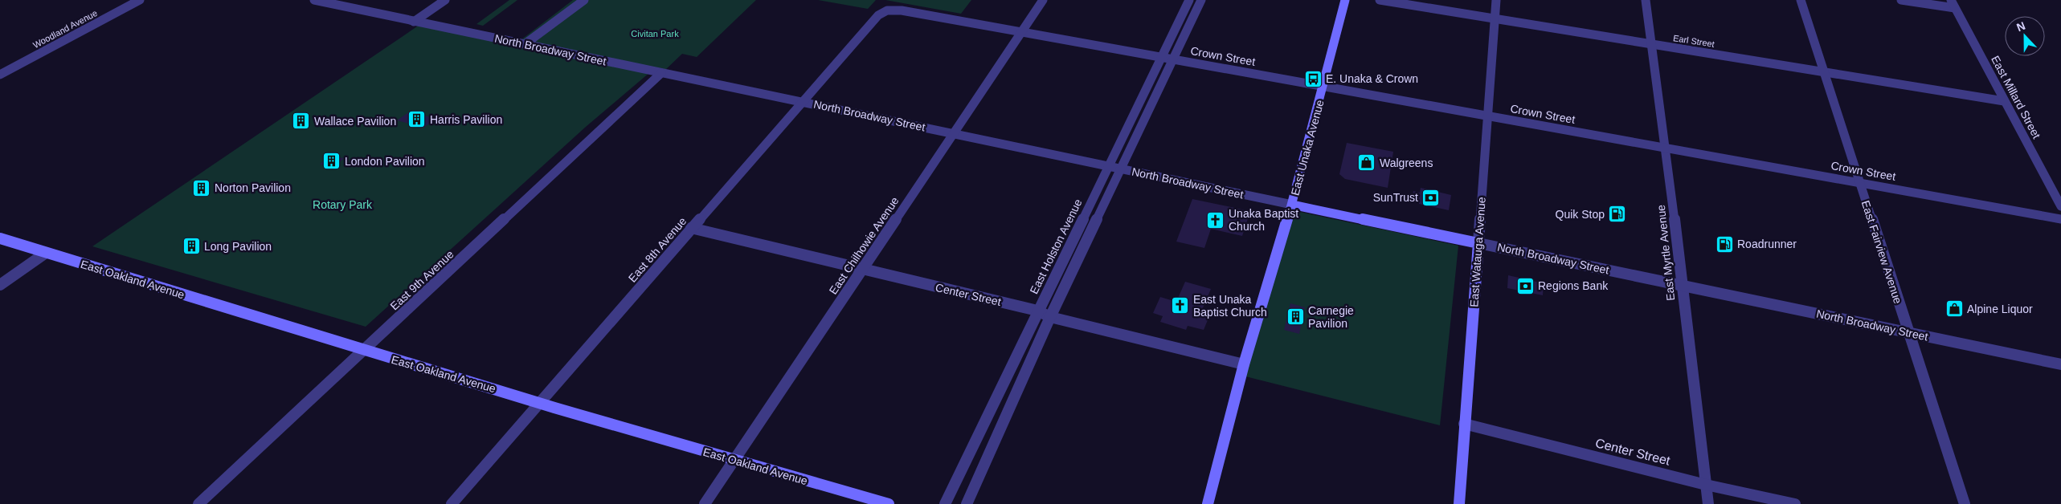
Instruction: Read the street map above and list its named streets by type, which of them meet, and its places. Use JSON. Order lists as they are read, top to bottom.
{
  "streets": {
    "main road": [
      "North Broadway Street",
      "East Unaka Avenue",
      "East Watauga Avenue",
      "East Oakland Avenue"
    ],
    "street": [
      "Woodland Avenue",
      "Earl Street",
      "Crown Street",
      "East Millard Street",
      "East Chilhowie Avenue",
      "East Holston Avenue",
      "East 8th Avenue",
      "East Fairview Avenue",
      "East Myrtle Avenue",
      "East 9th Avenue",
      "Center Street"
    ]
  },
  "crossings": [
    ["Earl Street", "East Millard Street"],
    ["Earl Street", "East Watauga Avenue"],
    ["Earl Street", "East Fairview Avenue"],
    ["Earl Street", "East Myrtle Avenue"],
    ["North Broadway Street", "East Unaka Avenue"],
    ["North Broadway Street", "East Chilhowie Avenue"],
    ["North Broadway Street", "East Holston Avenue"],
    ["North Broadway Street", "East 8th Avenue"],
    ["North Broadway Street", "East Watauga Avenue"],
    ["North Broadway Street", "East Fairview Avenue"],
    ["North Broadway Street", "East Myrtle Avenue"],
    ["North Broadway Street", "East 9th Avenue"],
    ["Crown Street", "East Unaka Avenue"],
    ["Crown Street", "East Chilhowie Avenue"],
    ["Crown Street", "East Holston Avenue"],
    ["Crown Street", "East 8th Avenue"],
    ["Crown Street", "East Watauga Avenue"],
    ["Crown Street", "East Fairview Avenue"],
    ["Crown Street", "East Myrtle Avenue"],
    ["East Unaka Avenue", "Center Street"],
    ["East Chilhowie Avenue", "East Oakland Avenue"],
    ["East Chilhowie Avenue", "Center Street"],
    ["East Holston Avenue", "Center Street"],
    ["East 8th Avenue", "East Oakland Avenue"],
    ["East 8th Avenue", "Center Street"],
    ["East Watauga Avenue", "Center Street"],
    ["East Myrtle Avenue", "Center Street"],
    ["East Oakland Avenue", "East 9th Avenue"]
  ],
  "parks": ["Civitan Park", "Rotary Park"],
  "places": {
    "bus stop": ["E. Unaka & Crown"],
    "building": [
      "Harris Pavilion",
      "Wallace Pavilion",
      "London Pavilion",
      "Norton Pavilion",
      "Long Pavilion",
      "Carnegie Pavilion"
    ],
    "shop": ["Walgreens", "Alpine Liquor"],
    "bank": ["SunTrust", "Regions Bank"],
    "fuel station": ["Quik Stop", "Roadrunner"],
    "church": ["Unaka Baptist Church", "East Unaka Baptist Church"]
  },
  "north": "top"
}
